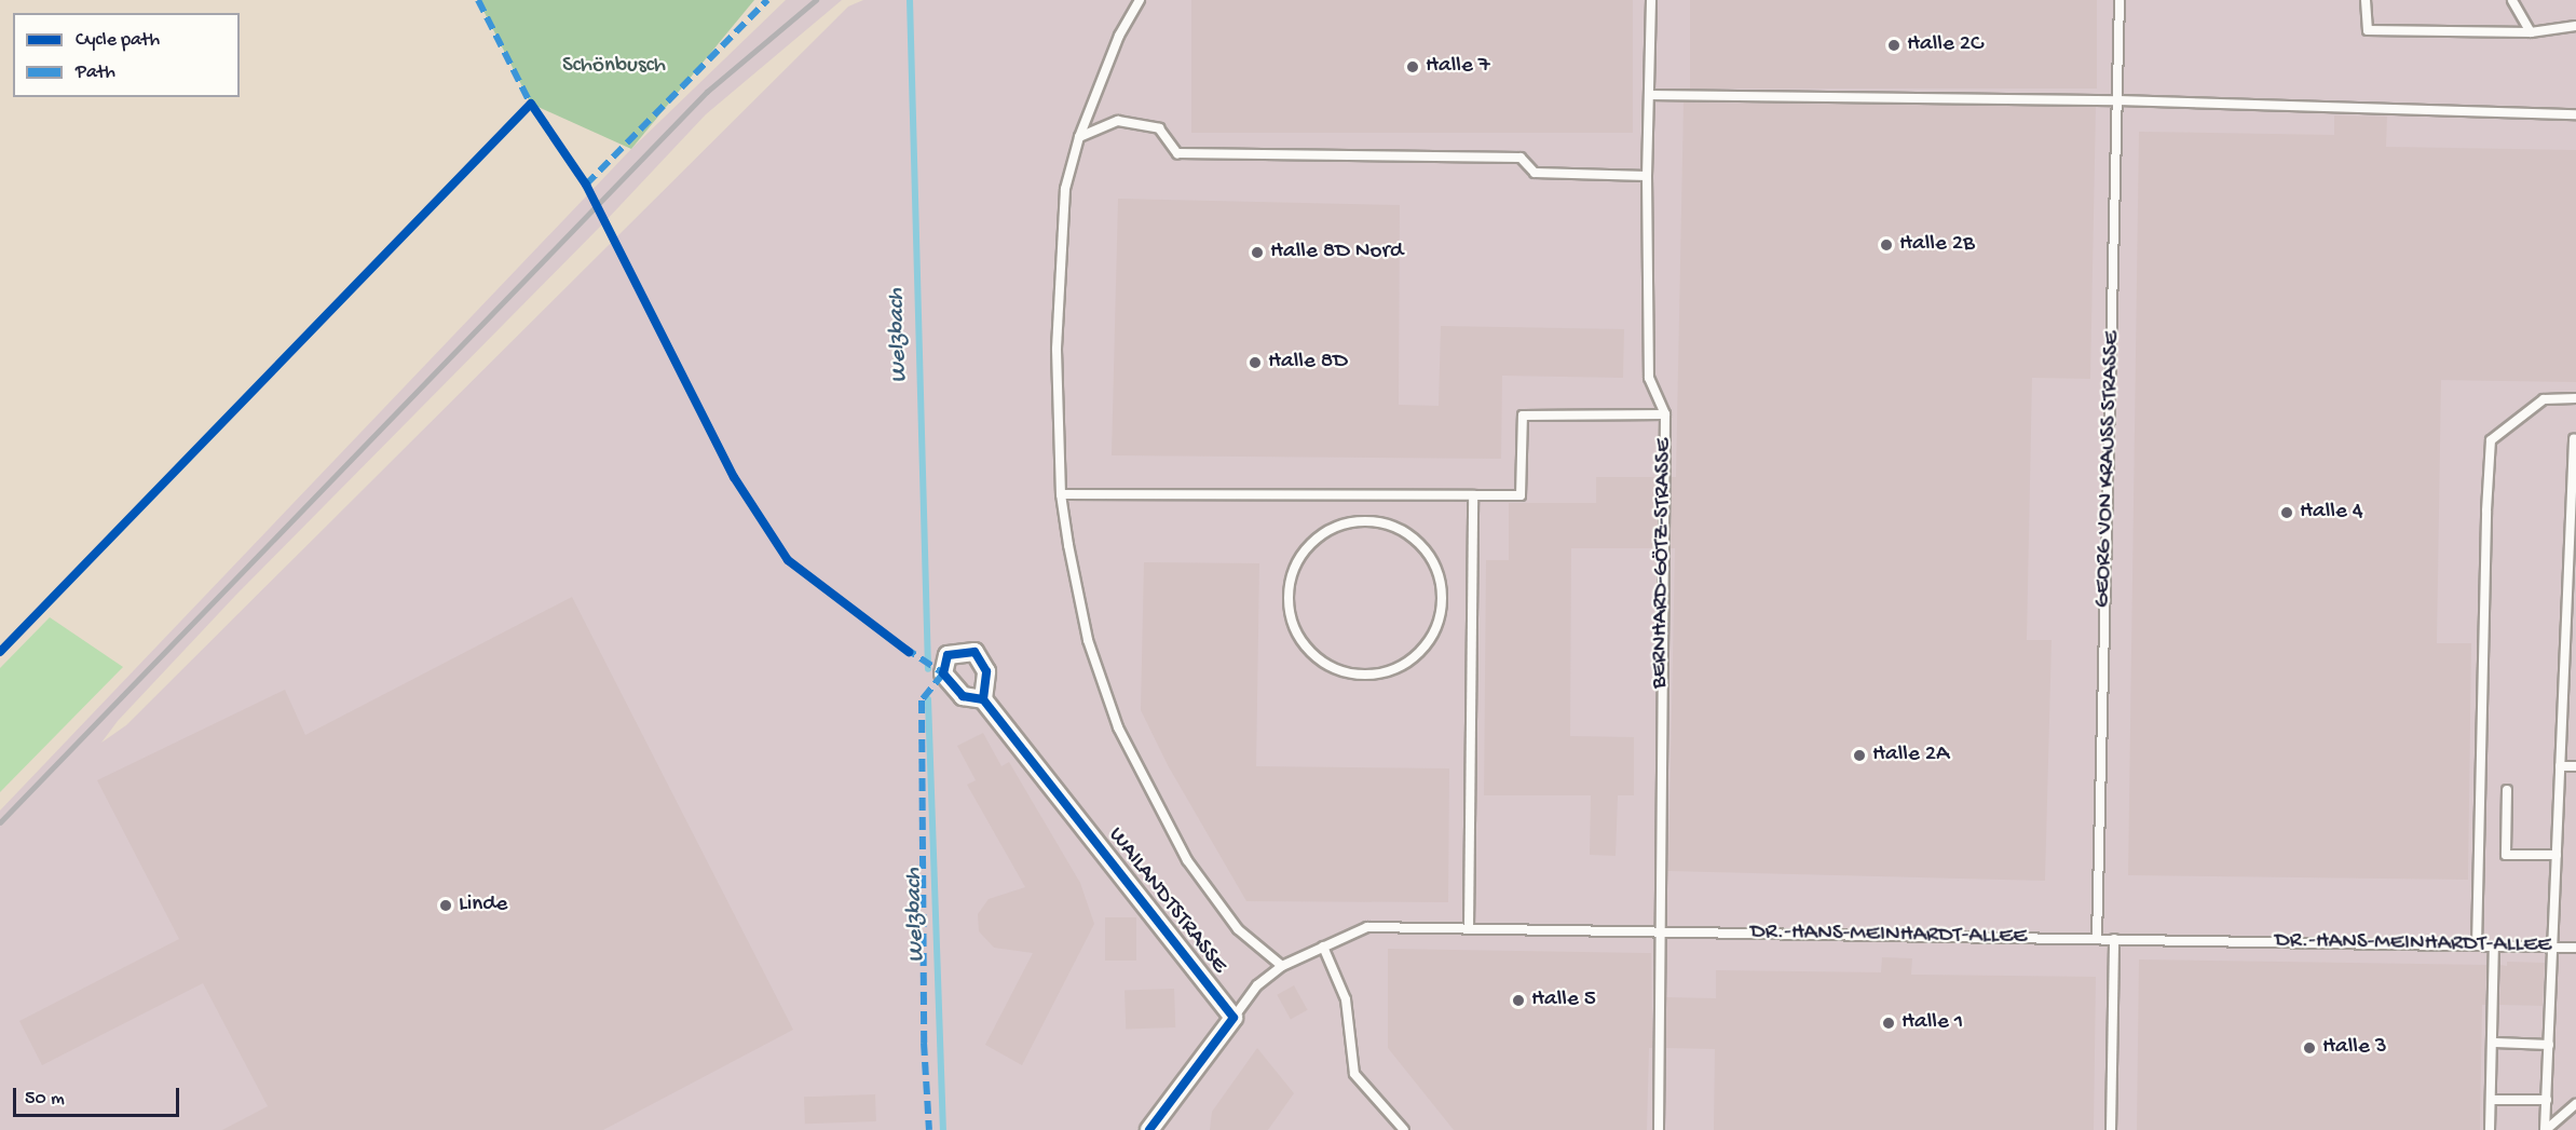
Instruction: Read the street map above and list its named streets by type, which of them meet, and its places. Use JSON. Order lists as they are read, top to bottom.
{
  "streets": {
    "street": ["WAILANDTSTRASSE"],
    "lane": ["GEORG VON KRAUSS STRASSE", "BERNHARD-GÖTZ-STRASSE", "DR.-HANS-MEINHARDT-ALLEE"]
  },
  "crossings": [
    ["GEORG VON KRAUSS STRASSE", "DR.-HANS-MEINHARDT-ALLEE"],
    ["BERNHARD-GÖTZ-STRASSE", "DR.-HANS-MEINHARDT-ALLEE"],
    ["WAILANDTSTRASSE", "DR.-HANS-MEINHARDT-ALLEE"]
  ],
  "water": ["Welzbach"],
  "parks": ["Schönbusch"],
  "places": [
    "Halle 2C",
    "Halle 7",
    "Halle 2B",
    "Halle 8D Nord",
    "Halle 8D",
    "Halle 4",
    "Halle 2A",
    "Linde",
    "Halle 5",
    "Halle 1",
    "Halle 3"
  ],
  "legend": ["Cycle path", "Path"],
  "scale_bar": "50 m"
}
